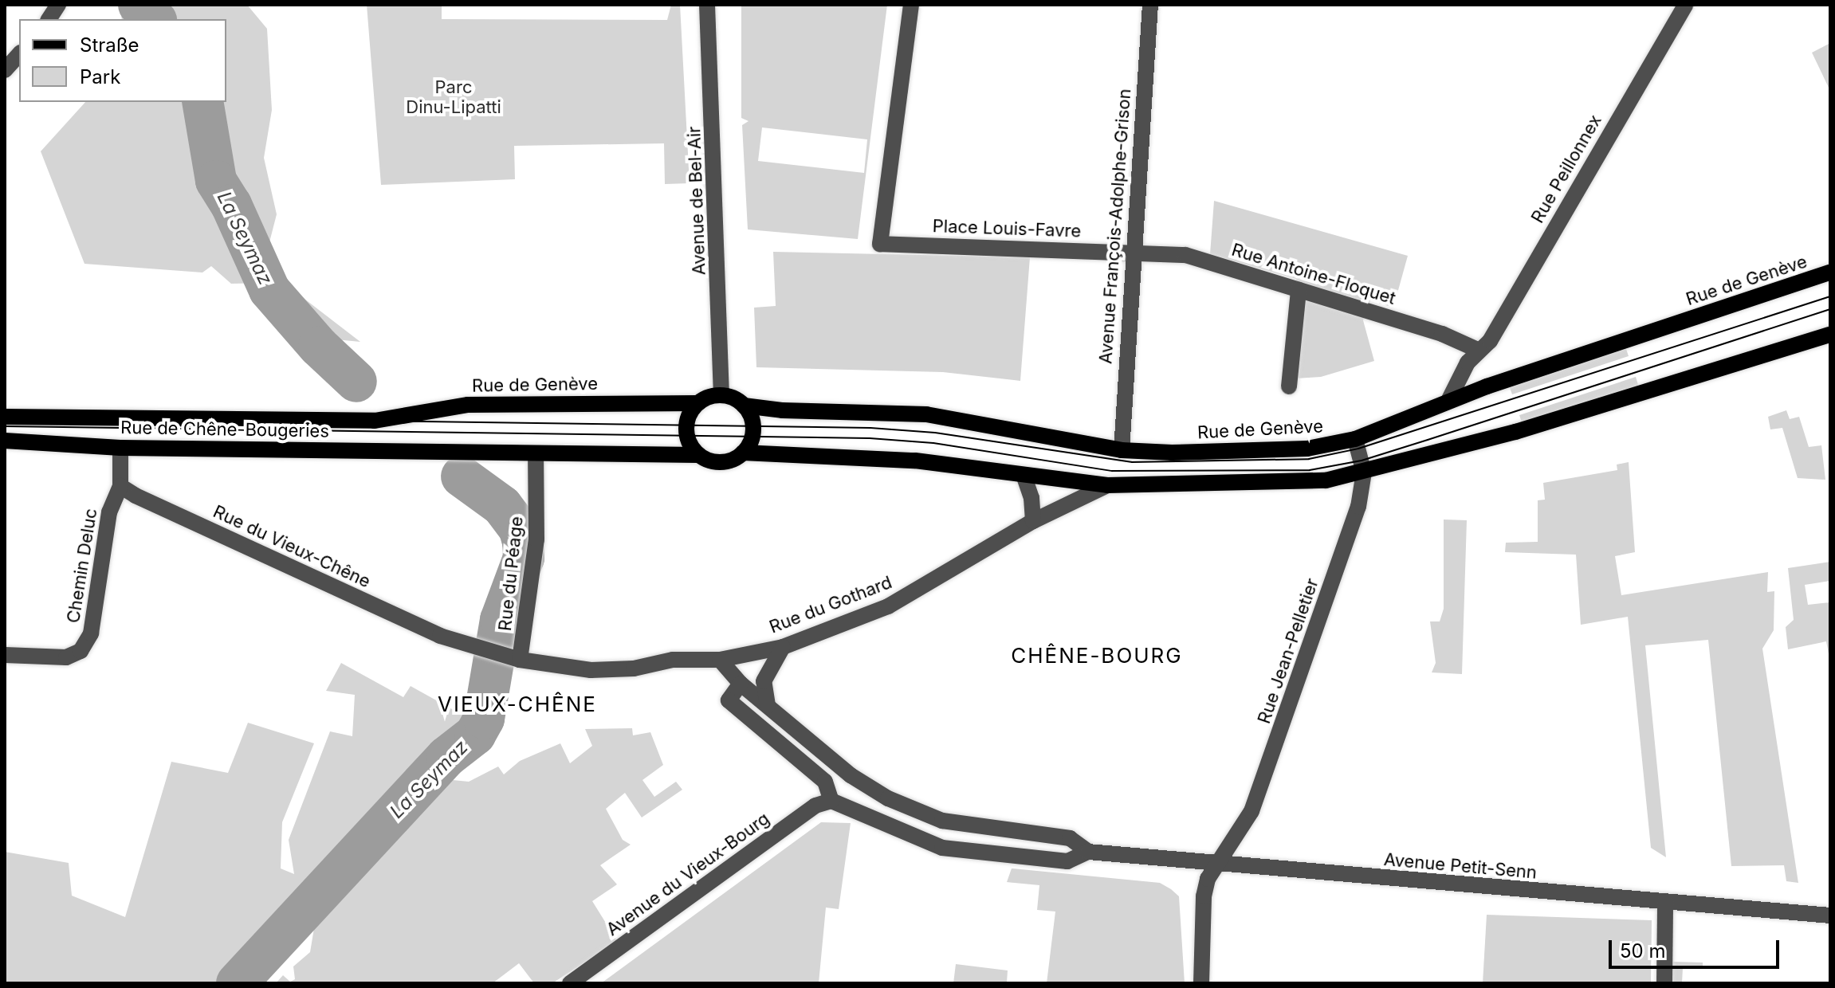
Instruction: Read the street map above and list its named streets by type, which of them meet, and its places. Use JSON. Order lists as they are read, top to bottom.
{
  "streets": {
    "main road": ["Rue de Genève", "Rue de Chêne-Bougeries"],
    "street": [
      "Rue Peillonnex",
      "Avenue de Bel-Air",
      "Avenue François-Adolphe-Grison",
      "Place Louis-Favre",
      "Rue Antoine-Floquet",
      "Rue du Vieux-Chêne",
      "Chemin Deluc",
      "Rue du Péage",
      "Rue du Gothard",
      "Rue Jean-Pelletier",
      "Avenue Petit-Senn",
      "Avenue du Vieux-Bourg"
    ]
  },
  "crossings": [
    ["Rue Peillonnex", "Rue Antoine-Floquet"],
    ["Rue Peillonnex", "Rue de Genève"],
    ["Avenue de Bel-Air", "Rue de Genève"],
    ["Avenue François-Adolphe-Grison", "Place Louis-Favre"],
    ["Avenue François-Adolphe-Grison", "Rue Antoine-Floquet"],
    ["Avenue François-Adolphe-Grison", "Rue de Genève"],
    ["Place Louis-Favre", "Rue Antoine-Floquet"],
    ["Rue de Genève", "Rue Jean-Pelletier"],
    ["Rue de Chêne-Bougeries", "Rue du Péage"],
    ["Rue du Vieux-Chêne", "Chemin Deluc"],
    ["Rue du Vieux-Chêne", "Rue du Péage"],
    ["Rue du Vieux-Chêne", "Rue du Gothard"],
    ["Rue du Péage", "Rue du Gothard"],
    ["Rue du Gothard", "Avenue Petit-Senn"],
    ["Rue Jean-Pelletier", "Avenue Petit-Senn"],
    ["Avenue Petit-Senn", "Avenue du Vieux-Bourg"]
  ],
  "districts": ["CHÊNE-BOURG", "VIEUX-CHÊNE"],
  "water": ["La Seymaz"],
  "parks": ["Parc Dinu-Lipatti"],
  "legend": ["Straße", "Park"],
  "scale_bar": "50 m"
}
